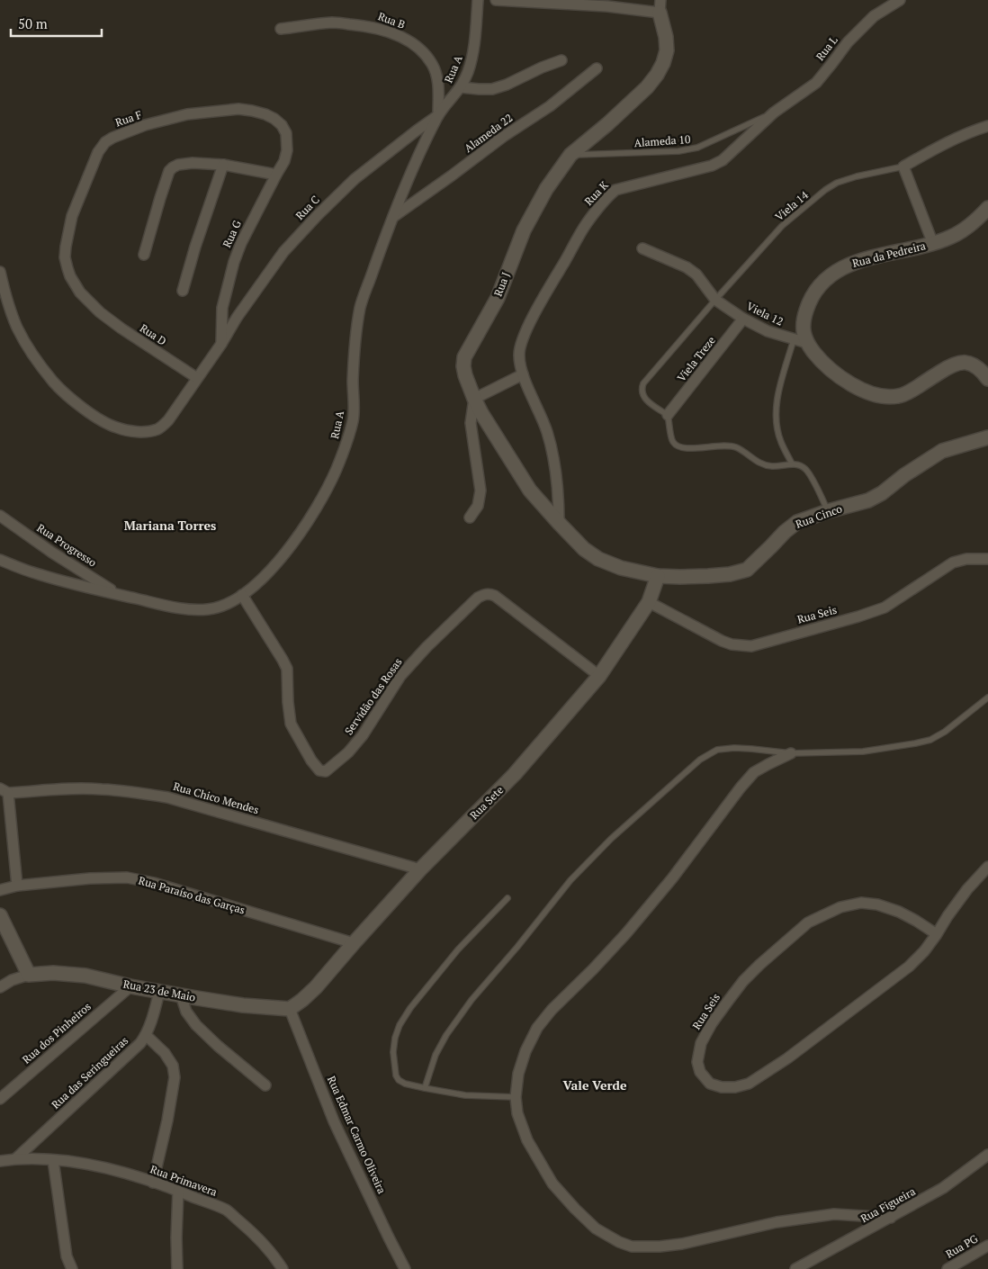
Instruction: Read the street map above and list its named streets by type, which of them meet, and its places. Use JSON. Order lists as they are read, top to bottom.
{
  "streets": {
    "street": [
      "Rua B",
      "Rua L",
      "Rua A",
      "Rua F",
      "Alameda 22",
      "Rua K",
      "Rua C",
      "Rua G",
      "Rua da Pedreira",
      "Rua J",
      "Viela 12",
      "Rua D",
      "Viela Treze",
      "Rua Cinco",
      "Rua Progresso",
      "Rua Seis",
      "Servidão das Rosas",
      "Rua Chico Mendes",
      "Rua Sete",
      "Rua Paraíso das Garças",
      "Rua 23 de Maio",
      "Rua dos Pinheiros",
      "Rua das Seringueiras",
      "Rua Edmar Carmo Oliveira",
      "Rua Primavera",
      "Rua Figueira",
      "Rua PG"
    ],
    "lane": ["Alameda 10", "Viela 14"]
  },
  "crossings": [
    ["Rua B", "Rua A"],
    ["Rua B", "Rua C"],
    ["Rua L", "Alameda 10"],
    ["Rua L", "Rua K"],
    ["Rua A", "Alameda 22"],
    ["Rua A", "Rua C"],
    ["Rua A", "Rua Progresso"],
    ["Rua A", "Servidão das Rosas"],
    ["Rua F", "Rua G"],
    ["Rua F", "Rua D"],
    ["Alameda 10", "Rua K"],
    ["Alameda 10", "Rua J"],
    ["Rua K", "Rua J"],
    ["Viela 14", "Viela 12"],
    ["Viela 14", "Viela Treze"],
    ["Rua C", "Rua G"],
    ["Rua da Pedreira", "Viela 12"],
    ["Rua J", "Rua Cinco"],
    ["Viela 12", "Viela Treze"],
    ["Rua Cinco", "Rua Sete"],
    ["Rua Seis", "Rua Sete"],
    ["Servidão das Rosas", "Rua Sete"],
    ["Rua Chico Mendes", "Rua Sete"],
    ["Rua Sete", "Rua Paraíso das Garças"],
    ["Rua Sete", "Rua 23 de Maio"],
    ["Rua Sete", "Rua Edmar Carmo Oliveira"],
    ["Rua 23 de Maio", "Rua dos Pinheiros"],
    ["Rua 23 de Maio", "Rua das Seringueiras"],
    ["Rua 23 de Maio", "Rua Edmar Carmo Oliveira"],
    ["Rua das Seringueiras", "Rua Primavera"]
  ],
  "districts": ["Mariana Torres", "Vale Verde"],
  "scale_bar": "50 m"
}
